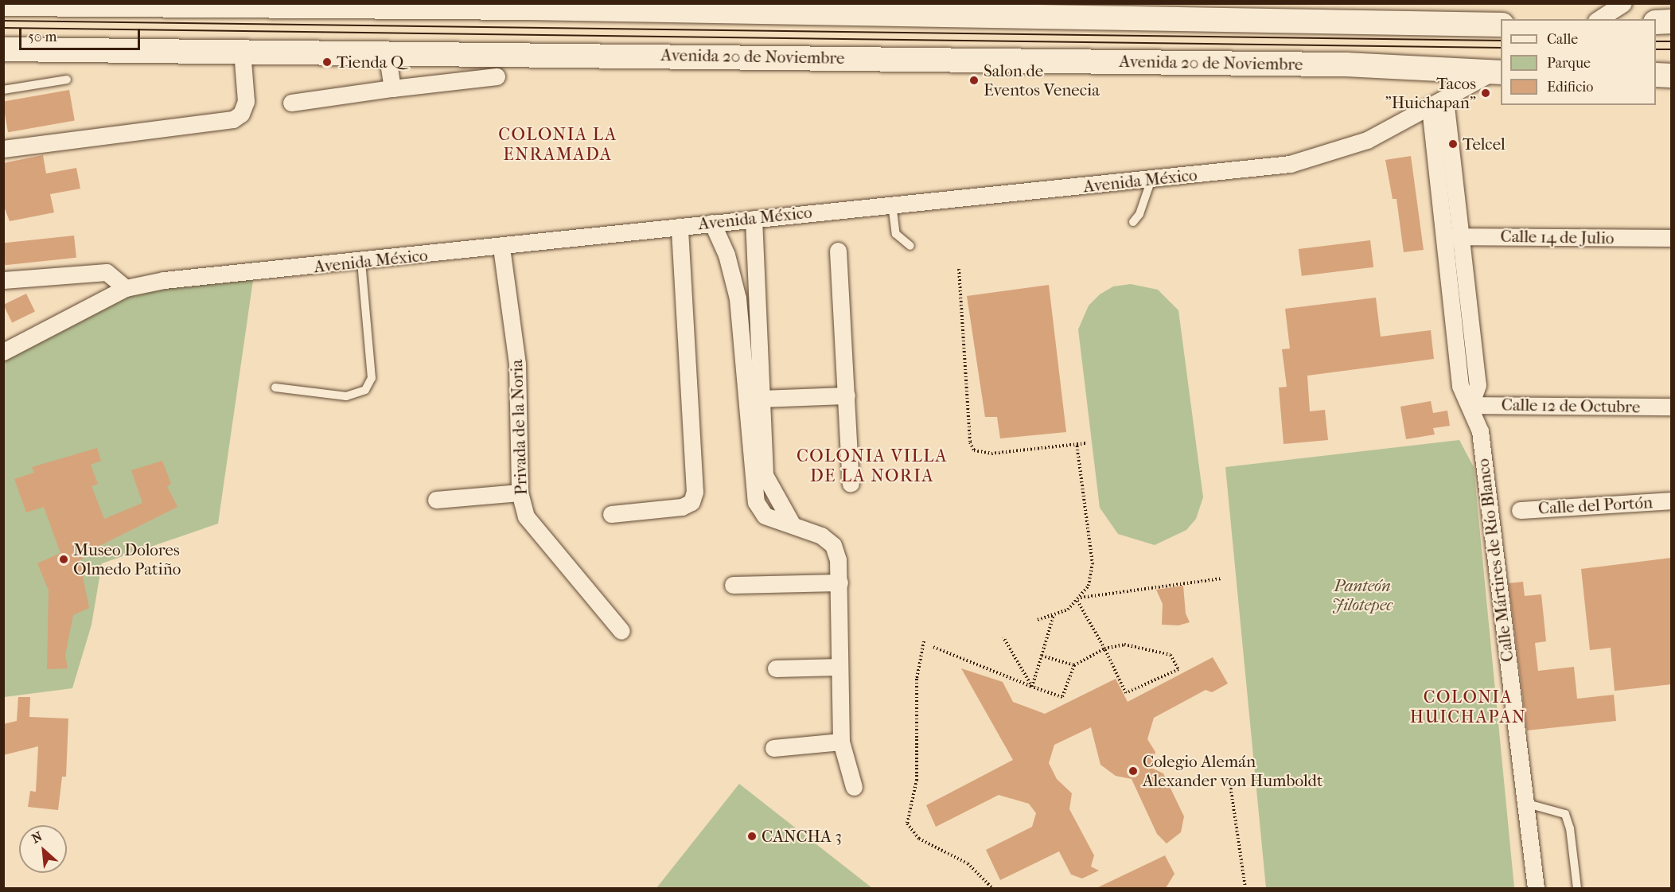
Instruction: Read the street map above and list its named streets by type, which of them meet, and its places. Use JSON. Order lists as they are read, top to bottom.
{
  "streets": {
    "main road": ["Avenida 20 de Noviembre"],
    "street": [
      "Avenida México",
      "Calle 14 de Julio",
      "Calle 12 de Octubre",
      "Privada de la Noria",
      "Calle del Portón",
      "Calle Mártires de Río Blanco"
    ]
  },
  "crossings": [
    ["Avenida 20 de Noviembre", "Avenida México"],
    ["Avenida México", "Privada de la Noria"],
    ["Calle 12 de Octubre", "Calle Mártires de Río Blanco"]
  ],
  "districts": ["COLONIA LA ENRAMADA", "COLONIA VILLA DE LA NORIA", "COLONIA HUICHAPAN"],
  "parks": ["Panteón Jilotepec"],
  "places": [
    "Tienda Q",
    "Salon de Eventos Venecia",
    "Tacos \"Huichapan\"",
    "Telcel",
    "Museo Dolores Olmedo Patiño",
    "Colegio Alemán Alexander von Humboldt",
    "CANCHA 3"
  ],
  "legend": ["Calle", "Parque", "Edificio"],
  "scale_bar": "50 m",
  "north": "top left"
}
